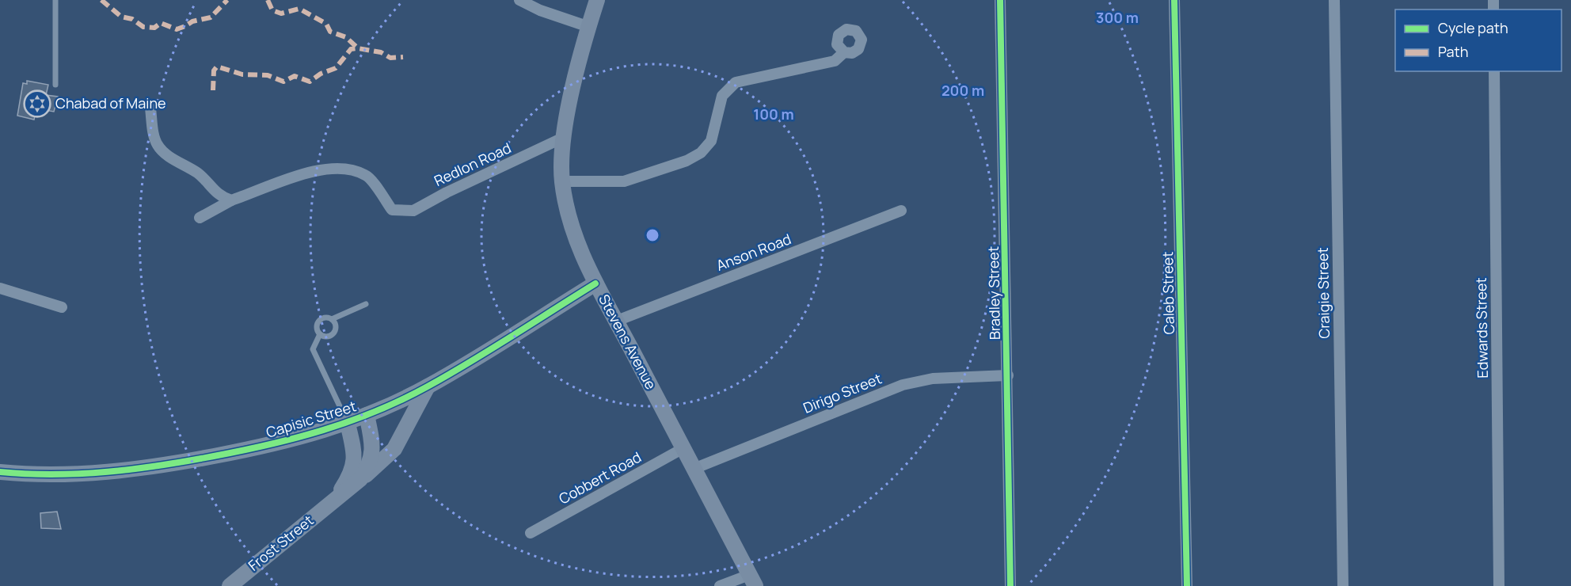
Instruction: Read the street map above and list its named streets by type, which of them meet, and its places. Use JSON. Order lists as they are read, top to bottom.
{
  "streets": {
    "street": [
      "Redlon Road",
      "Anson Road",
      "Bradley Street",
      "Caleb Street",
      "Craigie Street",
      "Edwards Street",
      "Stevens Avenue",
      "Dirigo Street",
      "Capisic Street",
      "Cobbert Road",
      "Frost Street"
    ]
  },
  "crossings": [
    ["Redlon Road", "Stevens Avenue"],
    ["Anson Road", "Stevens Avenue"],
    ["Bradley Street", "Dirigo Street"],
    ["Stevens Avenue", "Dirigo Street"],
    ["Stevens Avenue", "Capisic Street"],
    ["Stevens Avenue", "Cobbert Road"],
    ["Capisic Street", "Frost Street"]
  ],
  "places": {
    "synagogue": ["Chabad of Maine"]
  },
  "legend": ["Cycle path", "Path"],
  "rings": ["300 m", "200 m", "100 m"]
}
